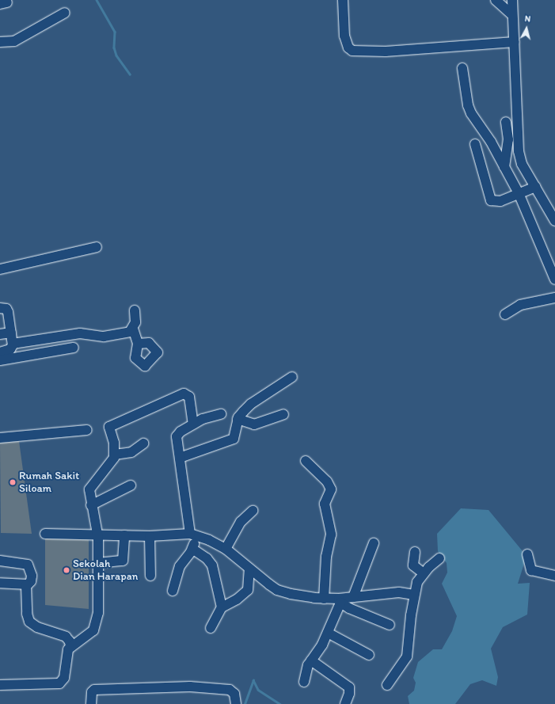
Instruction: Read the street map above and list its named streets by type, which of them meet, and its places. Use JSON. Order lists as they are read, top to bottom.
{
  "places": ["Rumah Sakit Siloam", "Sekolah Dian Harapan"],
  "north": "top"
}
